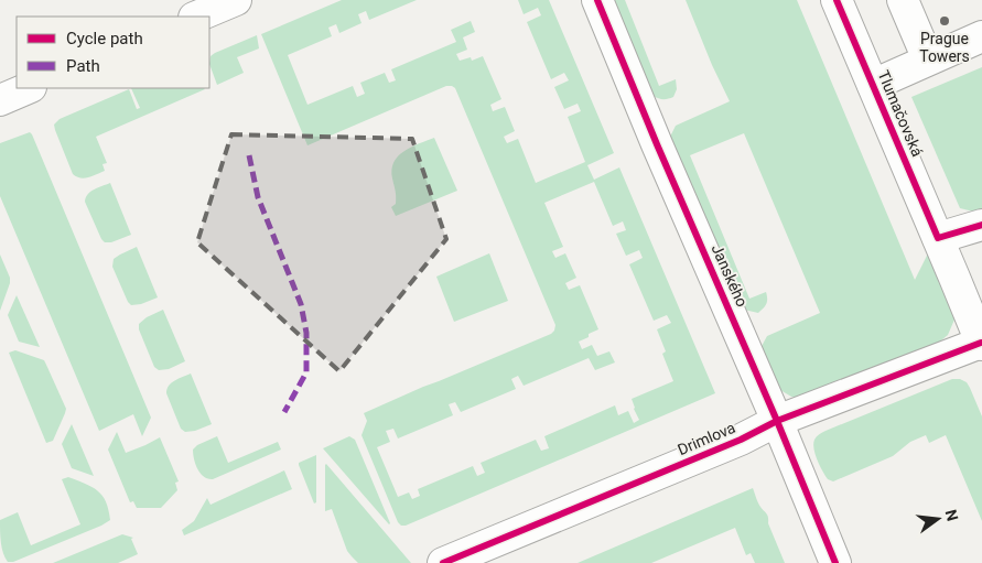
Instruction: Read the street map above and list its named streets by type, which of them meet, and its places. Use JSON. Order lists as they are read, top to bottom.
{
  "streets": {
    "street": ["Tlumačovská", "Janského", "Drimlova"]
  },
  "crossings": [
    ["Tlumačovská", "Drimlova"],
    ["Janského", "Drimlova"]
  ],
  "places": ["Prague Towers"],
  "legend": ["Cycle path", "Path"],
  "north": "right"
}
